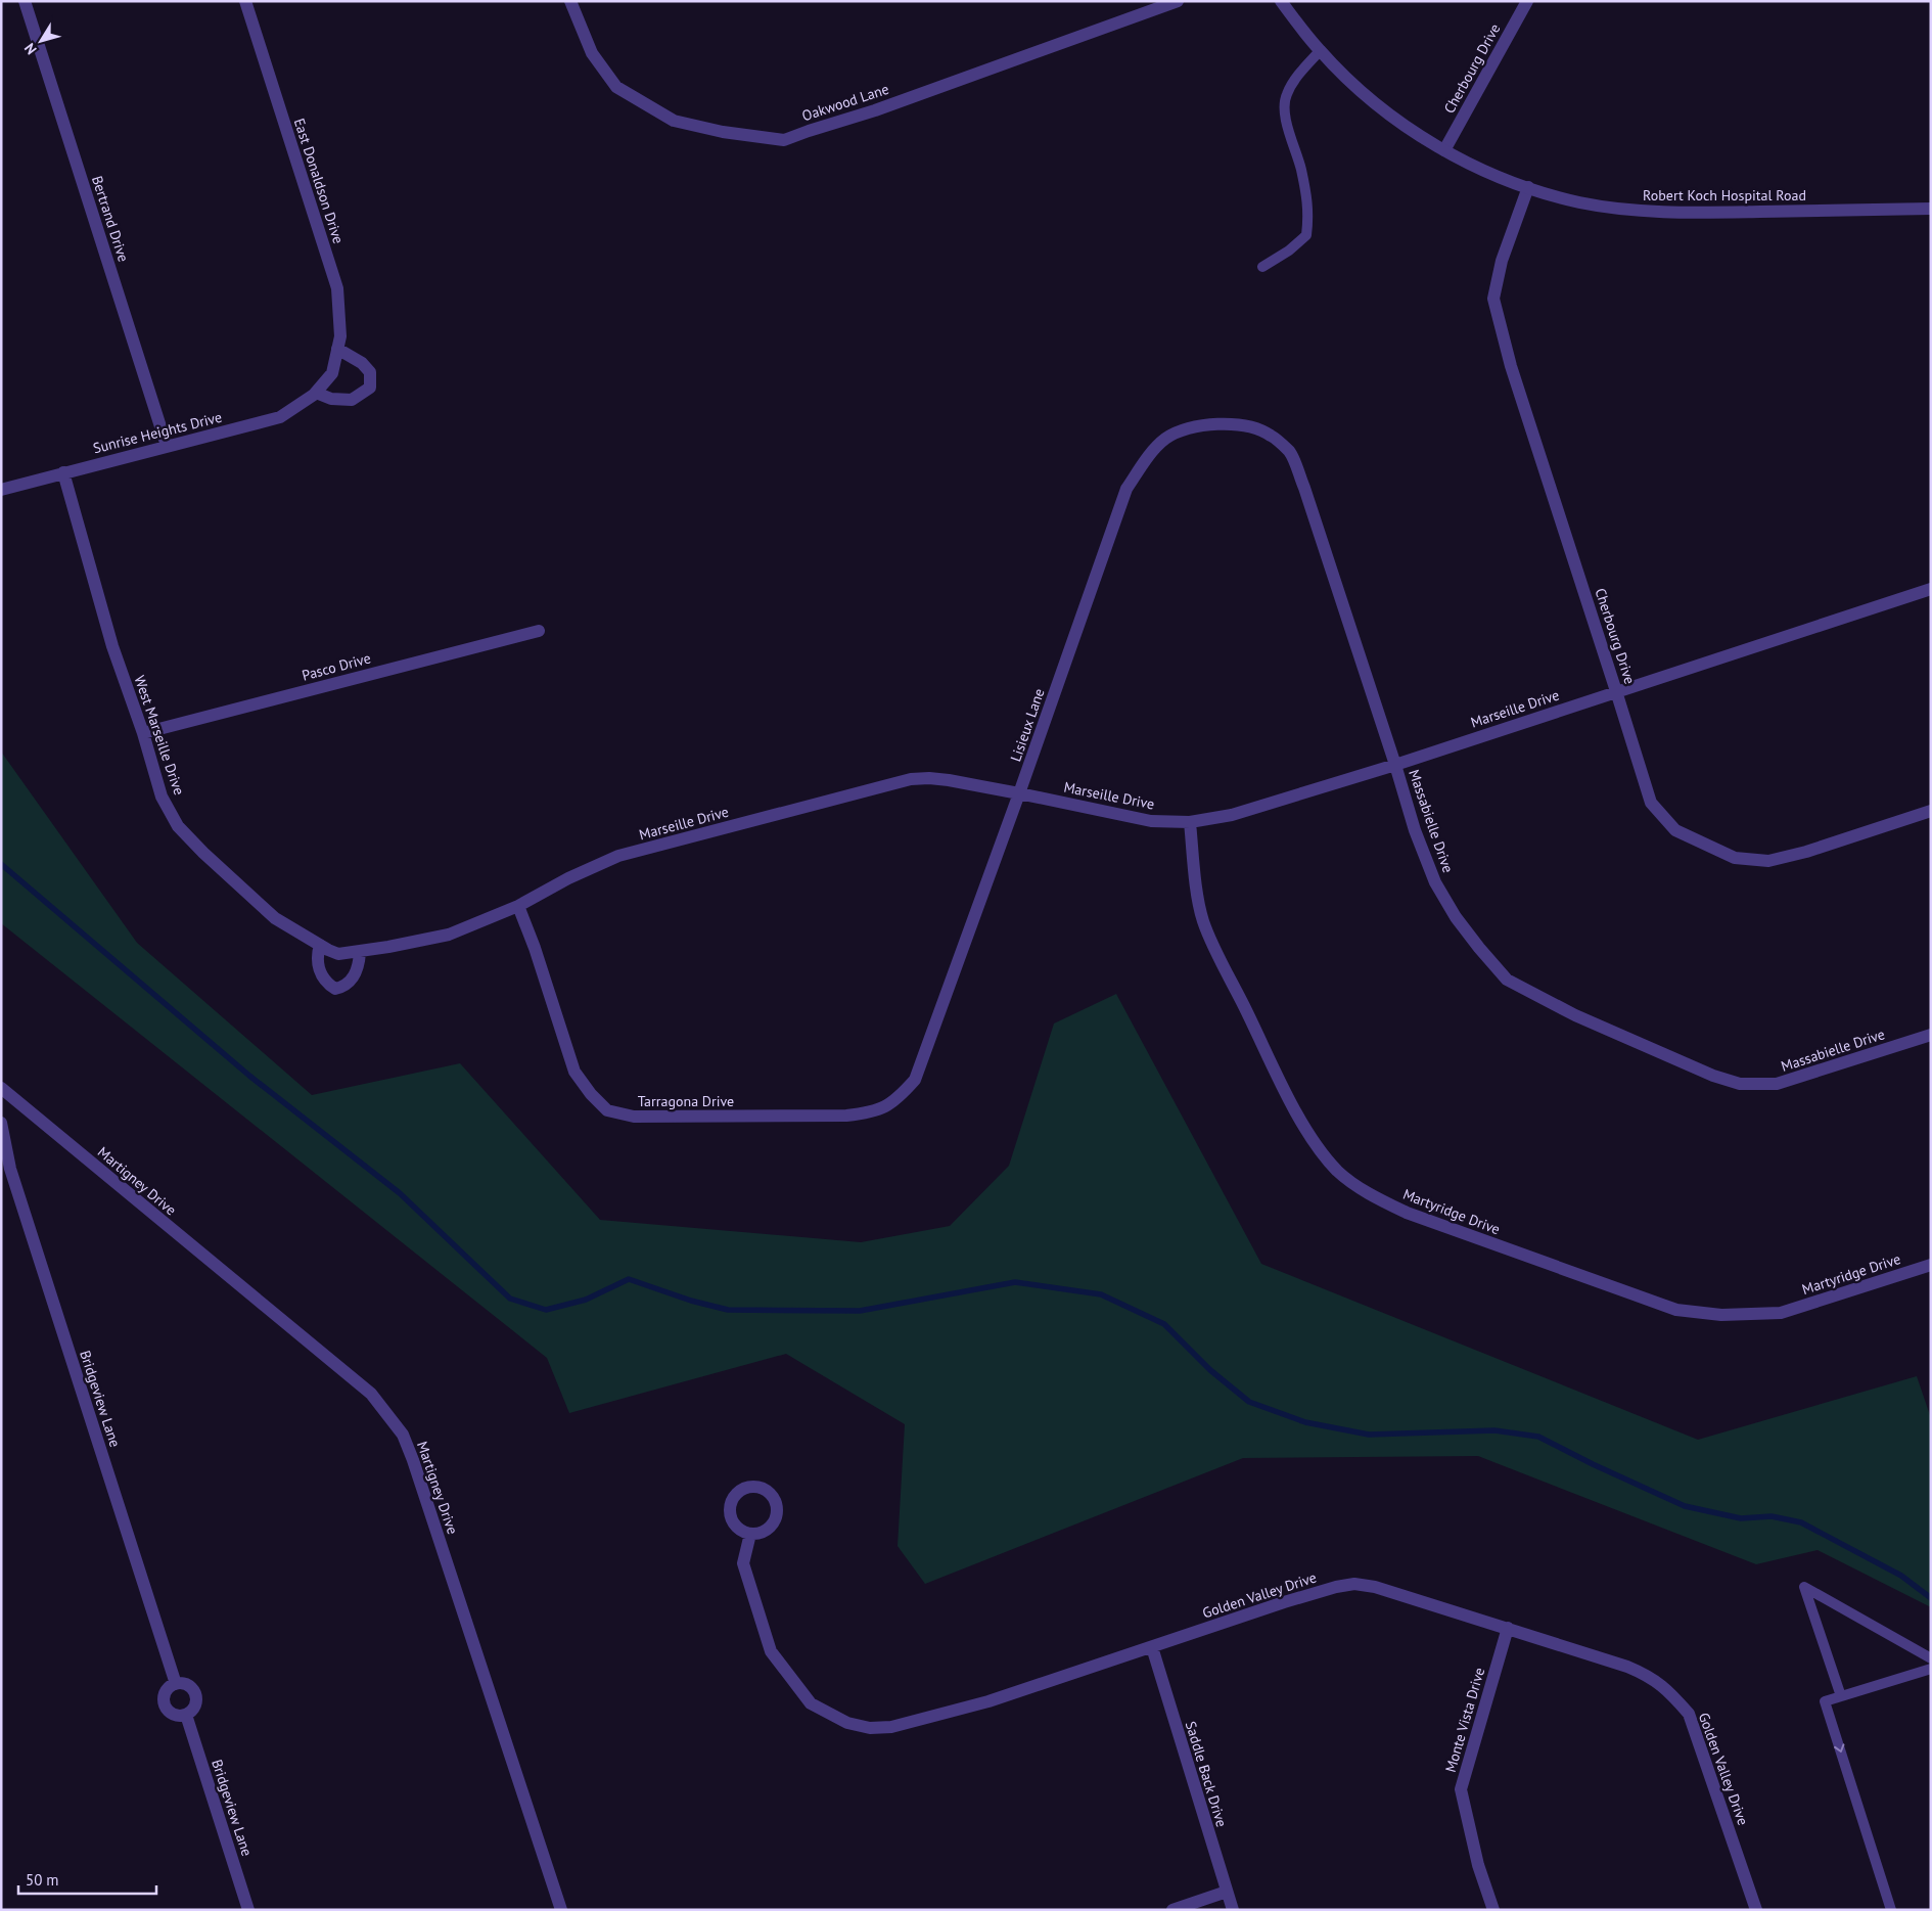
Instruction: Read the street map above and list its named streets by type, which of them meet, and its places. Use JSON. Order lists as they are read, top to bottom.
{
  "streets": {
    "street": [
      "Cherbourg Drive",
      "Oakwood Lane",
      "East Donaldson Drive",
      "Robert Koch Hospital Road",
      "Bertrand Drive",
      "Sunrise Heights Drive",
      "Pasco Drive",
      "Marseille Drive",
      "Lisieux Lane",
      "West Marseille Drive",
      "Massabielle Drive",
      "Tarragona Drive",
      "Martigney Drive",
      "Martyridge Drive",
      "Bridgeview Lane",
      "Golden Valley Drive",
      "Monte Vista Drive",
      "Saddle Back Drive"
    ]
  },
  "crossings": [
    ["Cherbourg Drive", "Robert Koch Hospital Road"],
    ["Cherbourg Drive", "Marseille Drive"],
    ["East Donaldson Drive", "Sunrise Heights Drive"],
    ["Bertrand Drive", "Sunrise Heights Drive"],
    ["Sunrise Heights Drive", "West Marseille Drive"],
    ["Pasco Drive", "West Marseille Drive"],
    ["Marseille Drive", "Lisieux Lane"],
    ["Marseille Drive", "West Marseille Drive"],
    ["Marseille Drive", "Massabielle Drive"],
    ["Marseille Drive", "Tarragona Drive"],
    ["Marseille Drive", "Martyridge Drive"],
    ["Lisieux Lane", "Massabielle Drive"],
    ["Lisieux Lane", "Tarragona Drive"],
    ["Golden Valley Drive", "Monte Vista Drive"],
    ["Golden Valley Drive", "Saddle Back Drive"]
  ],
  "scale_bar": "50 m",
  "north": "bottom left"
}
